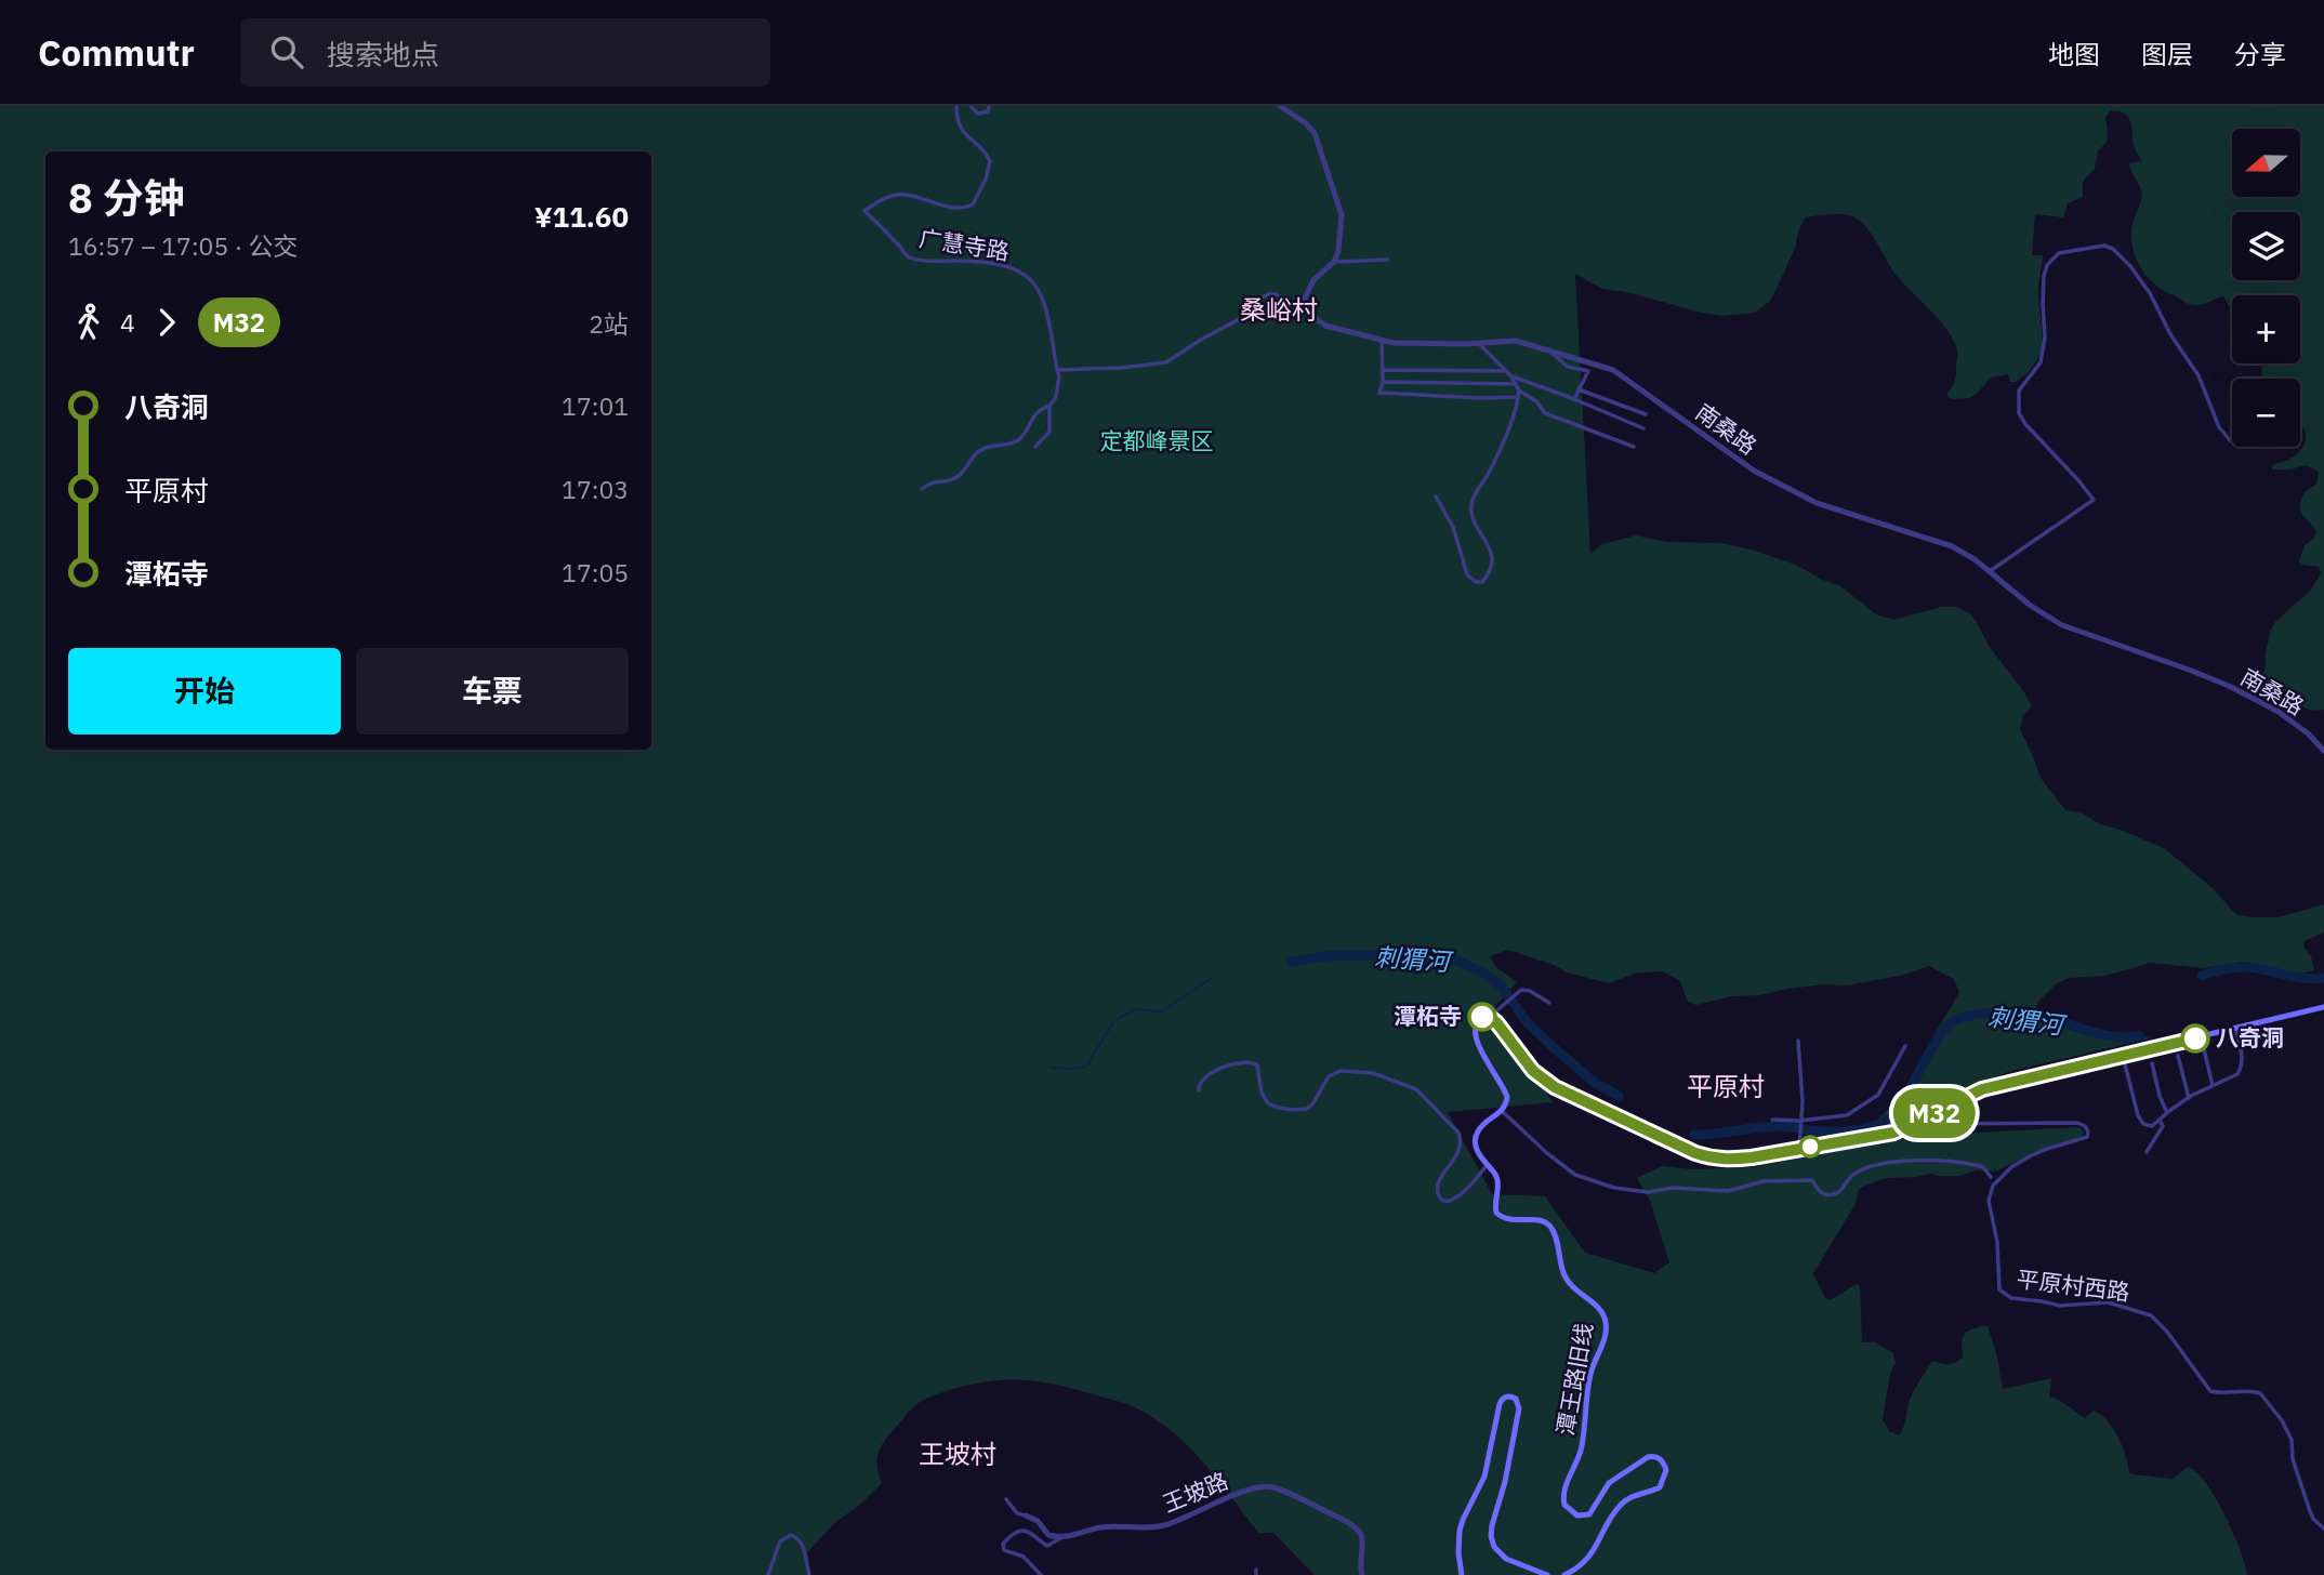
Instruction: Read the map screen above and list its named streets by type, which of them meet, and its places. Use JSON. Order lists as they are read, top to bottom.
{
  "streets": {
    "main road": ["潭王路旧线"],
    "street": [
      "广慧寺路",
      "南桑路",
      "平原村西路",
      "王坡路"
    ]
  },
  "districts": ["桑峪村", "平原村", "王坡村"],
  "water": ["刺猬河"],
  "parks": ["定都峰景区"],
  "places": ["潭柘寺", "八奇洞"],
  "lines": ["bus line M32"],
  "north": "left",
  "page": {
    "header": "Commutr",
    "search": "搜索地点",
    "nav": ["地图", "图层", "分享"],
    "on_map": "M32",
    "map_buttons": ["+", "−"],
    "heading": ["8 分钟", "16:57 – 17:05 · 公交", "¥11.60"],
    "legs": ["4", "M32", "2站"],
    "list": [
      {
        "name": "八奇洞",
        "value": "17:01"
      },
      {
        "name": "平原村",
        "value": "17:03"
      },
      {
        "name": "潭柘寺",
        "value": "17:05"
      }
    ],
    "buttons": ["开始", "车票"]
  }
}
